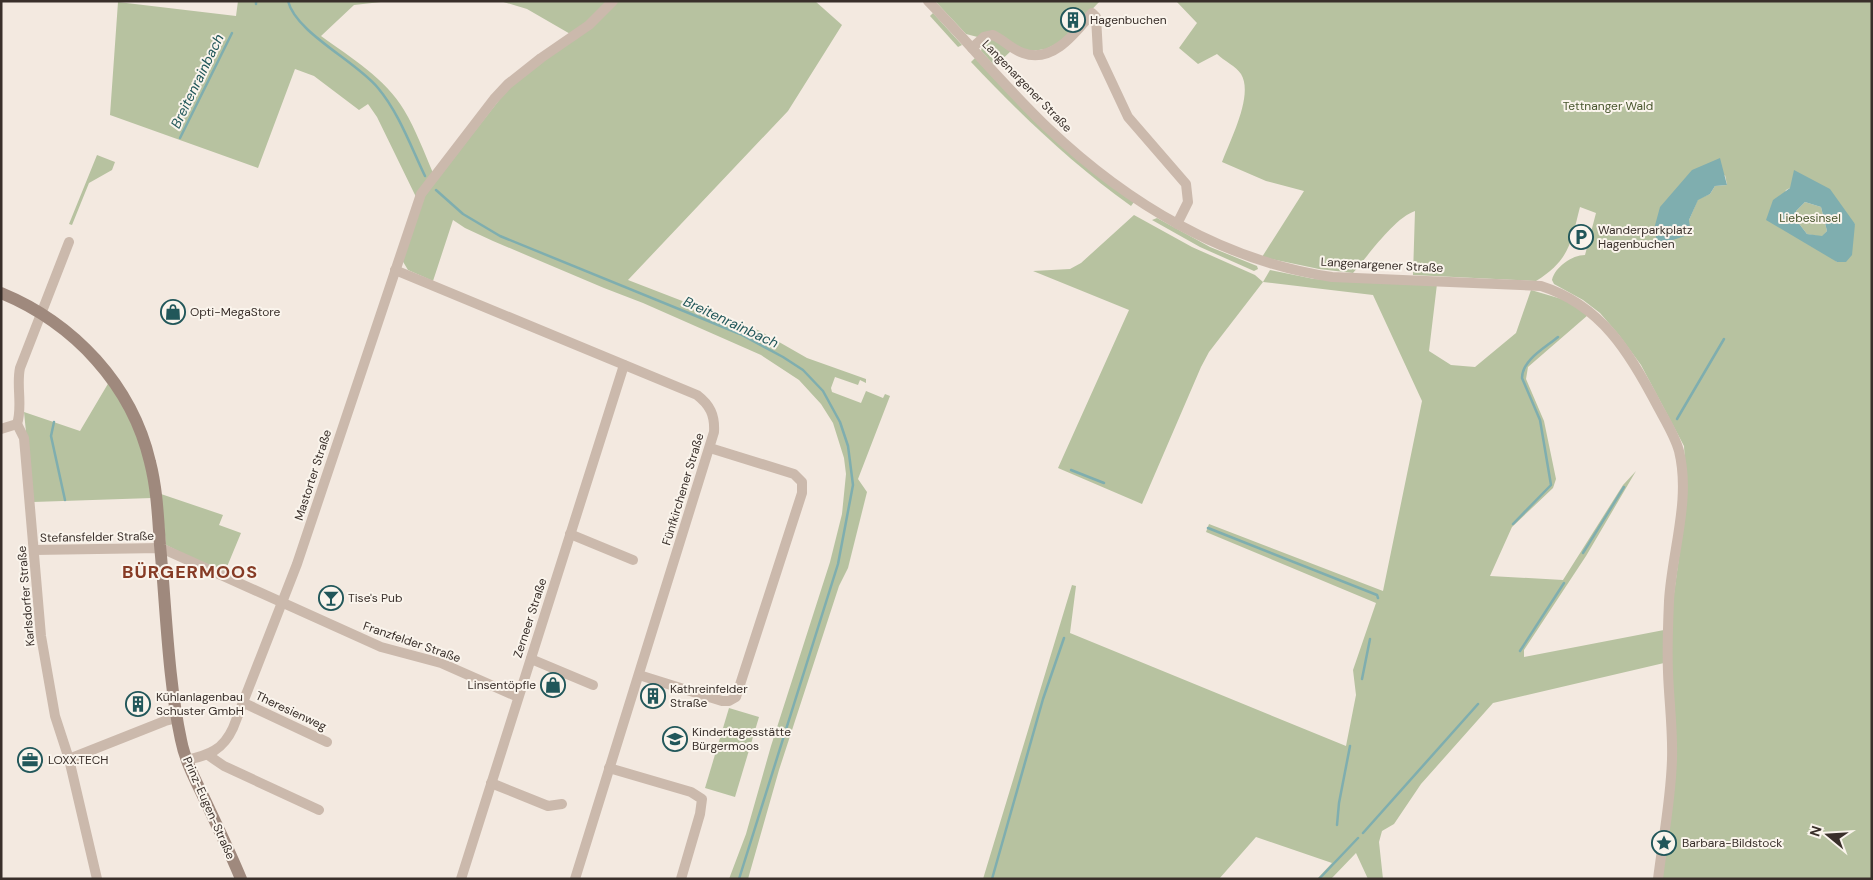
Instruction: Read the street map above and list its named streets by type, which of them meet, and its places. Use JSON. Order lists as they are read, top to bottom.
{
  "streets": {
    "street": [
      "Langenargener Straße",
      "Mastorter Straße",
      "Fünfkirchener Straße",
      "Stefansfelder Straße",
      "Karlsdorfer Straße",
      "Zerneer Straße",
      "Franzfelder Straße",
      "Theresienweg",
      "Prinz-Eugen-Straße"
    ]
  },
  "crossings": [
    ["Mastorter Straße", "Fünfkirchener Straße"],
    ["Mastorter Straße", "Franzfelder Straße"],
    ["Mastorter Straße", "Theresienweg"],
    ["Mastorter Straße", "Prinz-Eugen-Straße"],
    ["Fünfkirchener Straße", "Zerneer Straße"],
    ["Stefansfelder Straße", "Karlsdorfer Straße"],
    ["Stefansfelder Straße", "Franzfelder Straße"],
    ["Stefansfelder Straße", "Prinz-Eugen-Straße"],
    ["Karlsdorfer Straße", "Prinz-Eugen-Straße"],
    ["Zerneer Straße", "Franzfelder Straße"],
    ["Franzfelder Straße", "Prinz-Eugen-Straße"]
  ],
  "districts": ["BÜRGERMOOS"],
  "water": ["Breitenrainbach"],
  "parks": ["Tettnanger Wald", "Liebesinsel"],
  "places": {
    "building": ["Hagenbuchen", "Kathreinfelder Straße", "Kühlanlagenbau Schuster GmbH"],
    "parking": ["Wanderparkplatz Hagenbuchen"],
    "shop": ["Opti-MegaStore", "Linsentöpfle"],
    "bar": ["Tise's Pub"],
    "school or university": ["Kindertagesstätte Bürgermoos"],
    "office": ["LOXX.TECH"],
    "place": ["Barbara-Bildstock"]
  },
  "north": "left"
}
